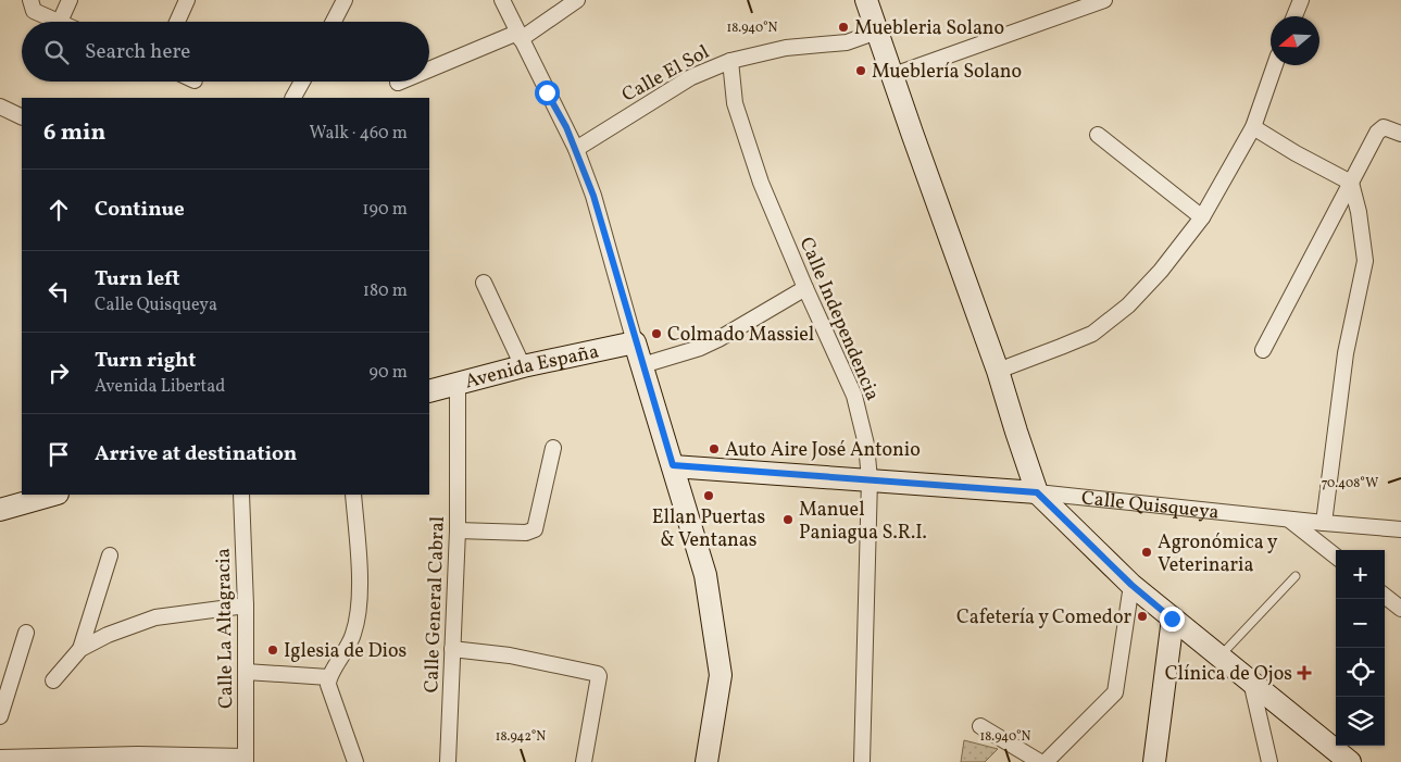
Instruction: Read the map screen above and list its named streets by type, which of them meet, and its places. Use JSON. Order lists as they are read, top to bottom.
{
  "streets": {
    "street": [
      "Calle El Sol",
      "Calle Independencia",
      "Avenida España",
      "Calle Quisqueya",
      "Calle General Cabral",
      "Calle La Altagracia"
    ]
  },
  "crossings": [
    ["Calle El Sol", "Calle Independencia"],
    ["Calle Independencia", "Calle Quisqueya"],
    ["Avenida España", "Calle General Cabral"]
  ],
  "places": {
    "other": [
      "Muebleria Solano",
      "Mueblería Solano",
      "Colmado Massiel",
      "Auto Aire José Antonio",
      "Ellan Puertas & Ventanas",
      "Manuel Paniagua S.R.I.",
      "Agronómica y Veterinaria",
      "Cafetería y Comedor",
      "Iglesia de Dios"
    ],
    "health": ["Clínica de Ojos"]
  },
  "north": "left",
  "page": {
    "search": "Search here",
    "heading": ["6 min", "Walk · 460 m"],
    "list": [
      ["Continue", "190 m"],
      ["Turn left", "Calle Quisqueya", "180 m"],
      ["Turn right", "Avenida Libertad", "90 m"],
      "Arrive at destination"
    ],
    "map_buttons": ["+", "−"]
  },
  "coordinates": ["18.940°N", "70.408°W", "18.942°N"]
}
